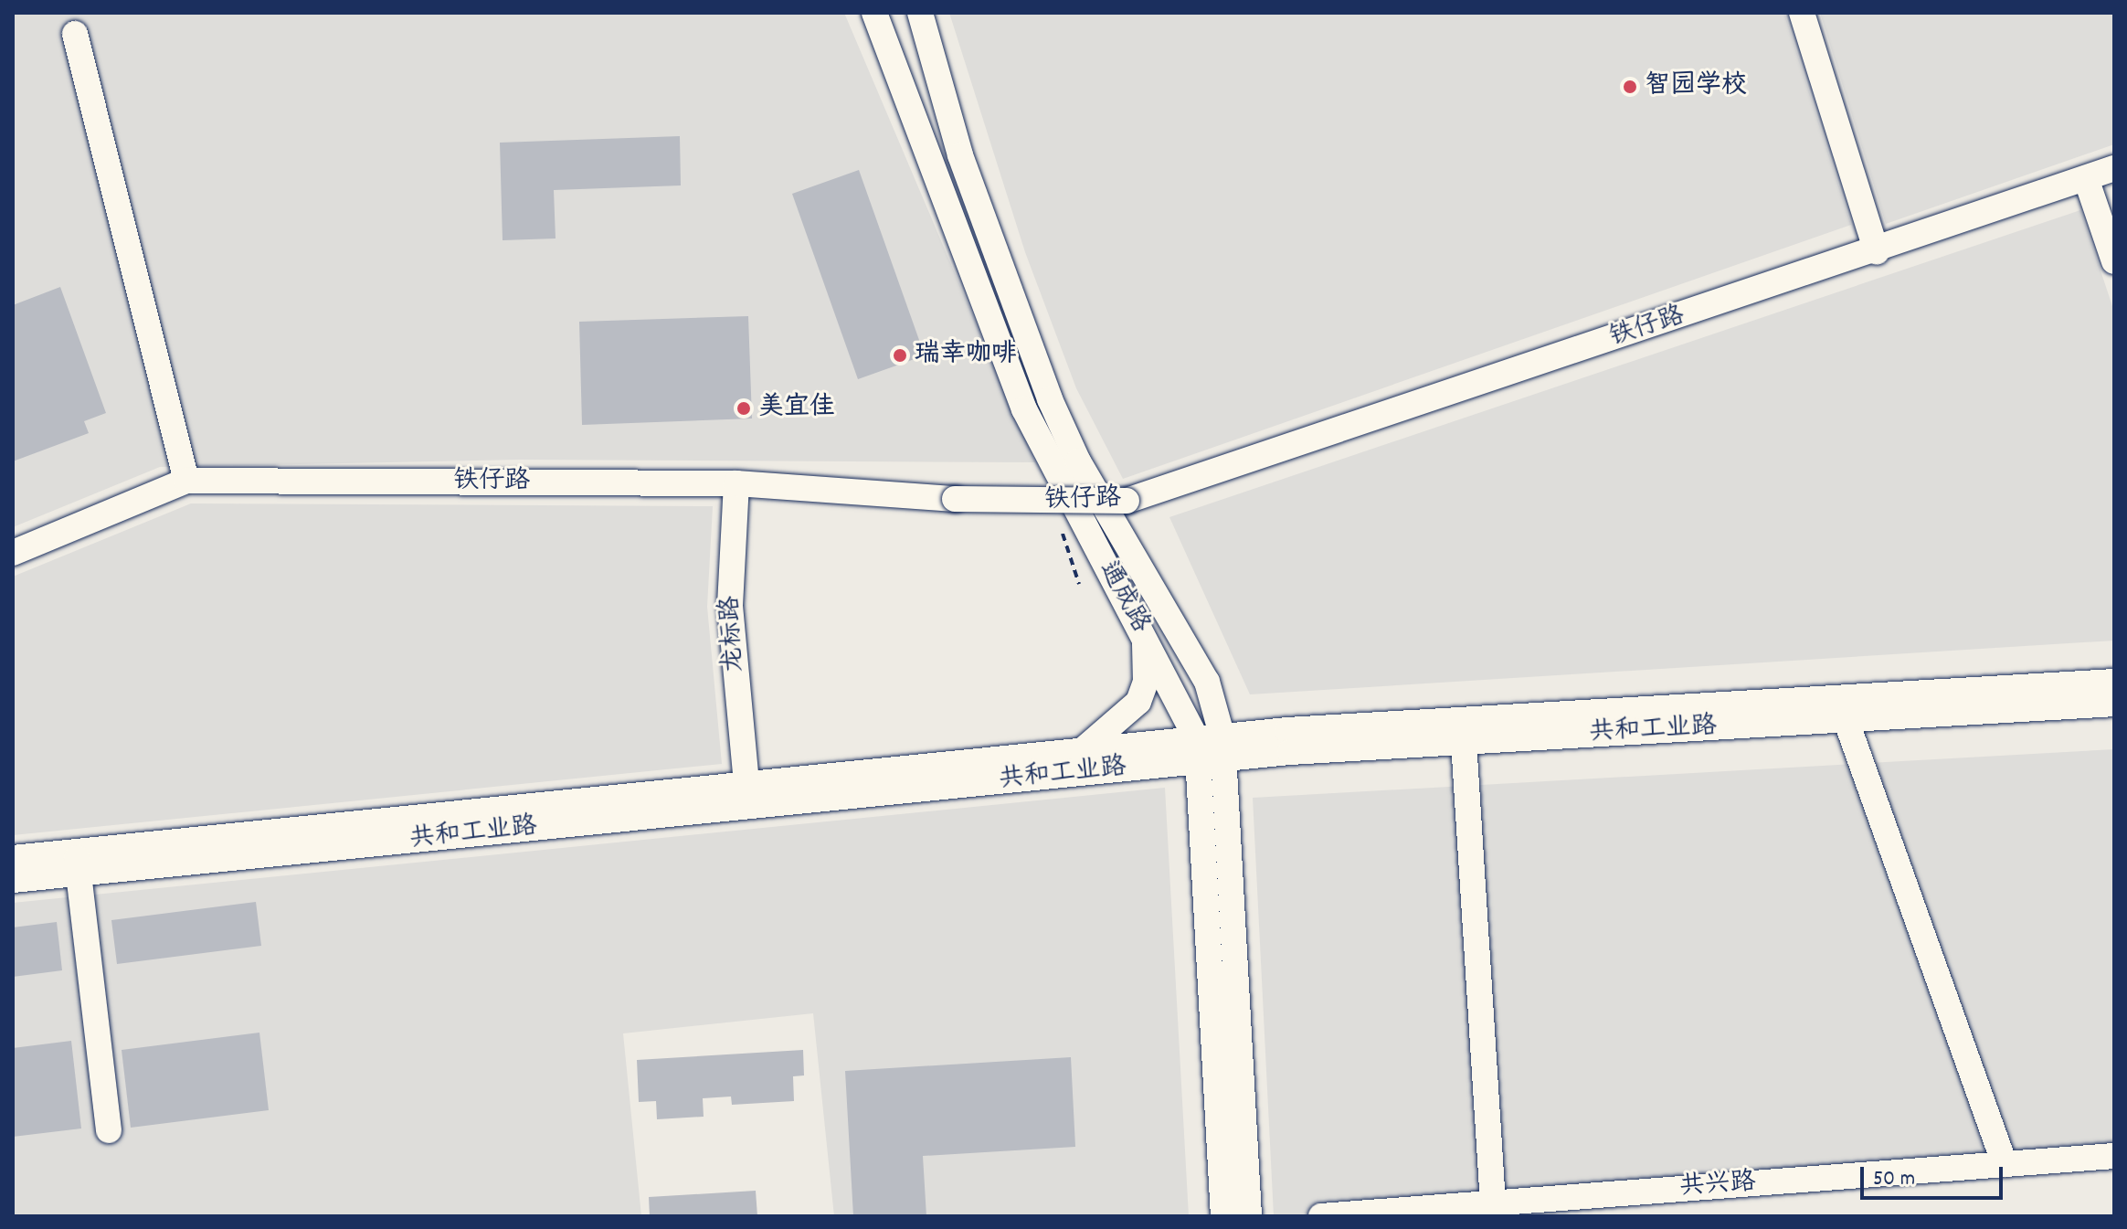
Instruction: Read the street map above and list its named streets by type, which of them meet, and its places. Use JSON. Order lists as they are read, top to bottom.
{
  "streets": {
    "street": [
      "铁仔路",
      "通成路",
      "龙标路",
      "共和工业路",
      "共兴路"
    ]
  },
  "crossings": [
    ["铁仔路", "龙标路"],
    ["通成路", "共和工业路"],
    ["龙标路", "共和工业路"]
  ],
  "places": ["智园学校", "瑞幸咖啡", "美宜佳"],
  "scale_bar": "50 m"
}
